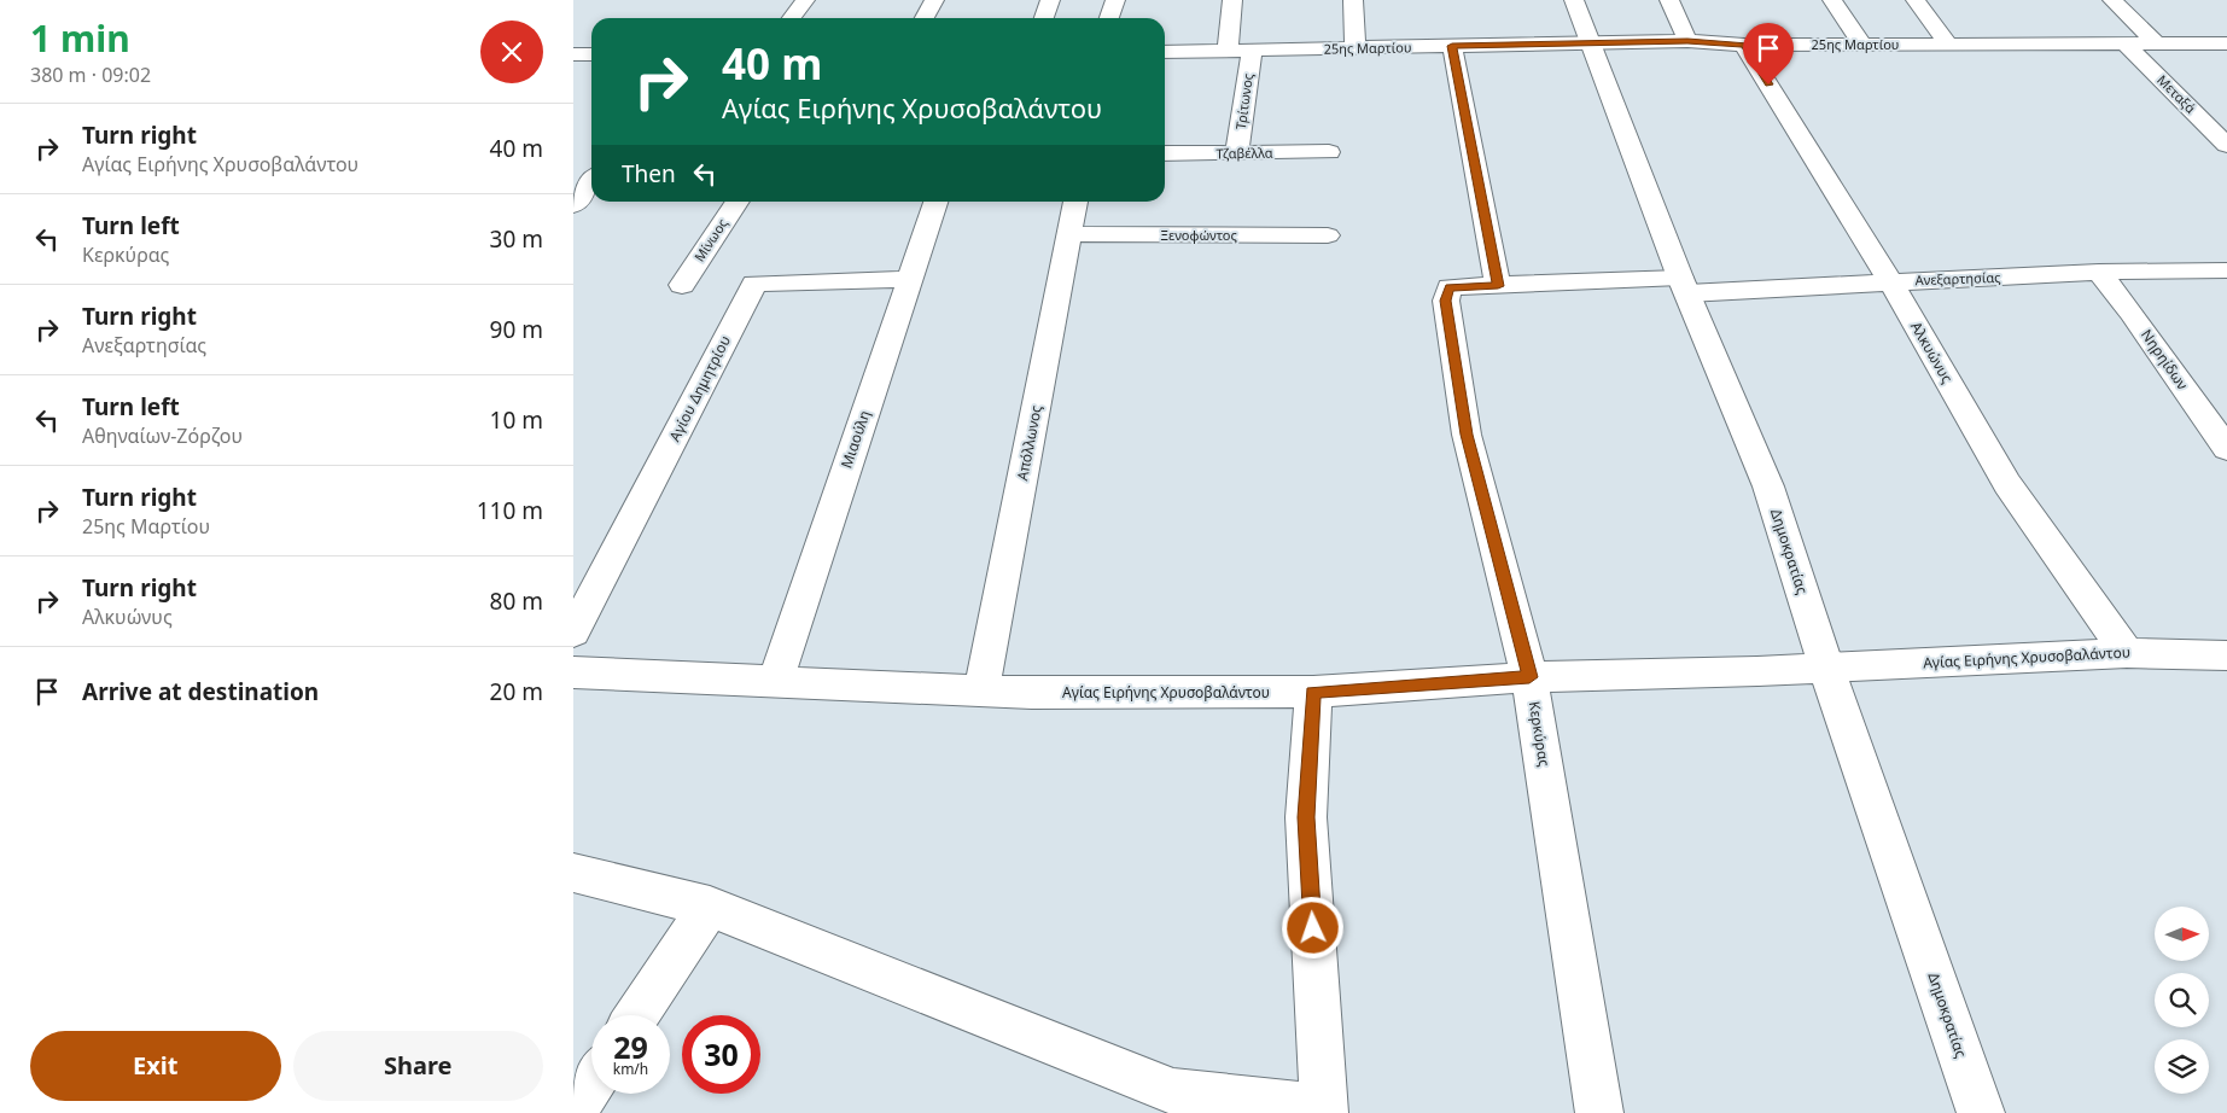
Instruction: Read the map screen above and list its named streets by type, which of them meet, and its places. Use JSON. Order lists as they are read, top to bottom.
{
  "streets": {
    "street": [
      "25ης Μαρτίου",
      "Μεταξά",
      "Τρίτωνος",
      "Τζαβέλλα",
      "Ξενοφώντος",
      "Μίνωος",
      "Ανεξαρτησίας",
      "Αλκυώνυς",
      "Νηρηίδων",
      "Αγίου Δημητρίου",
      "Μιαούλη",
      "Απόλλωνος",
      "Δημοκρατίας",
      "Αγίας Ειρήνης Χρυσοβαλάντου",
      "Κερκύρας"
    ]
  },
  "crossings": [
    ["25ης Μαρτίου", "Μεταξά"],
    ["25ης Μαρτίου", "Τρίτωνος"],
    ["25ης Μαρτίου", "Αλκυώνυς"],
    ["25ης Μαρτίου", "Δημοκρατίας"],
    ["Τρίτωνος", "Τζαβέλλα"],
    ["Ξενοφώντος", "Απόλλωνος"],
    ["Ανεξαρτησίας", "Αλκυώνυς"],
    ["Ανεξαρτησίας", "Νηρηίδων"],
    ["Ανεξαρτησίας", "Δημοκρατίας"],
    ["Ανεξαρτησίας", "Κερκύρας"],
    ["Αλκυώνυς", "Αγίας Ειρήνης Χρυσοβαλάντου"],
    ["Αγίου Δημητρίου", "Μιαούλη"],
    ["Μιαούλη", "Αγίας Ειρήνης Χρυσοβαλάντου"],
    ["Απόλλωνος", "Αγίας Ειρήνης Χρυσοβαλάντου"],
    ["Δημοκρατίας", "Αγίας Ειρήνης Χρυσοβαλάντου"],
    ["Αγίας Ειρήνης Χρυσοβαλάντου", "Κερκύρας"]
  ],
  "north": "right",
  "page": {
    "heading": ["1 min", "380 m · 09:02"],
    "turn": ["40 m", "Αγίας Ειρήνης Χρυσοβαλάντου"],
    "list": [
      {
        "name": "Turn right",
        "note": "Αγίας Ειρήνης Χρυσοβαλάντου",
        "value": "40 m"
      },
      {
        "name": "Turn left",
        "note": "Κερκύρας",
        "value": "30 m"
      },
      {
        "name": "Turn right",
        "note": "Ανεξαρτησίας",
        "value": "90 m"
      },
      {
        "name": "Turn left",
        "note": "Αθηναίων-Ζόρζου",
        "value": "10 m"
      },
      {
        "name": "Turn right",
        "note": "25ης Μαρτίου",
        "value": "110 m"
      },
      {
        "name": "Turn right",
        "note": "Αλκυώνυς",
        "value": "80 m"
      },
      {
        "name": "Arrive at destination",
        "value": "20 m"
      }
    ],
    "then": "Then",
    "speed": "29 km/h",
    "limit": "30",
    "buttons": ["Exit", "Share"]
  }
}
